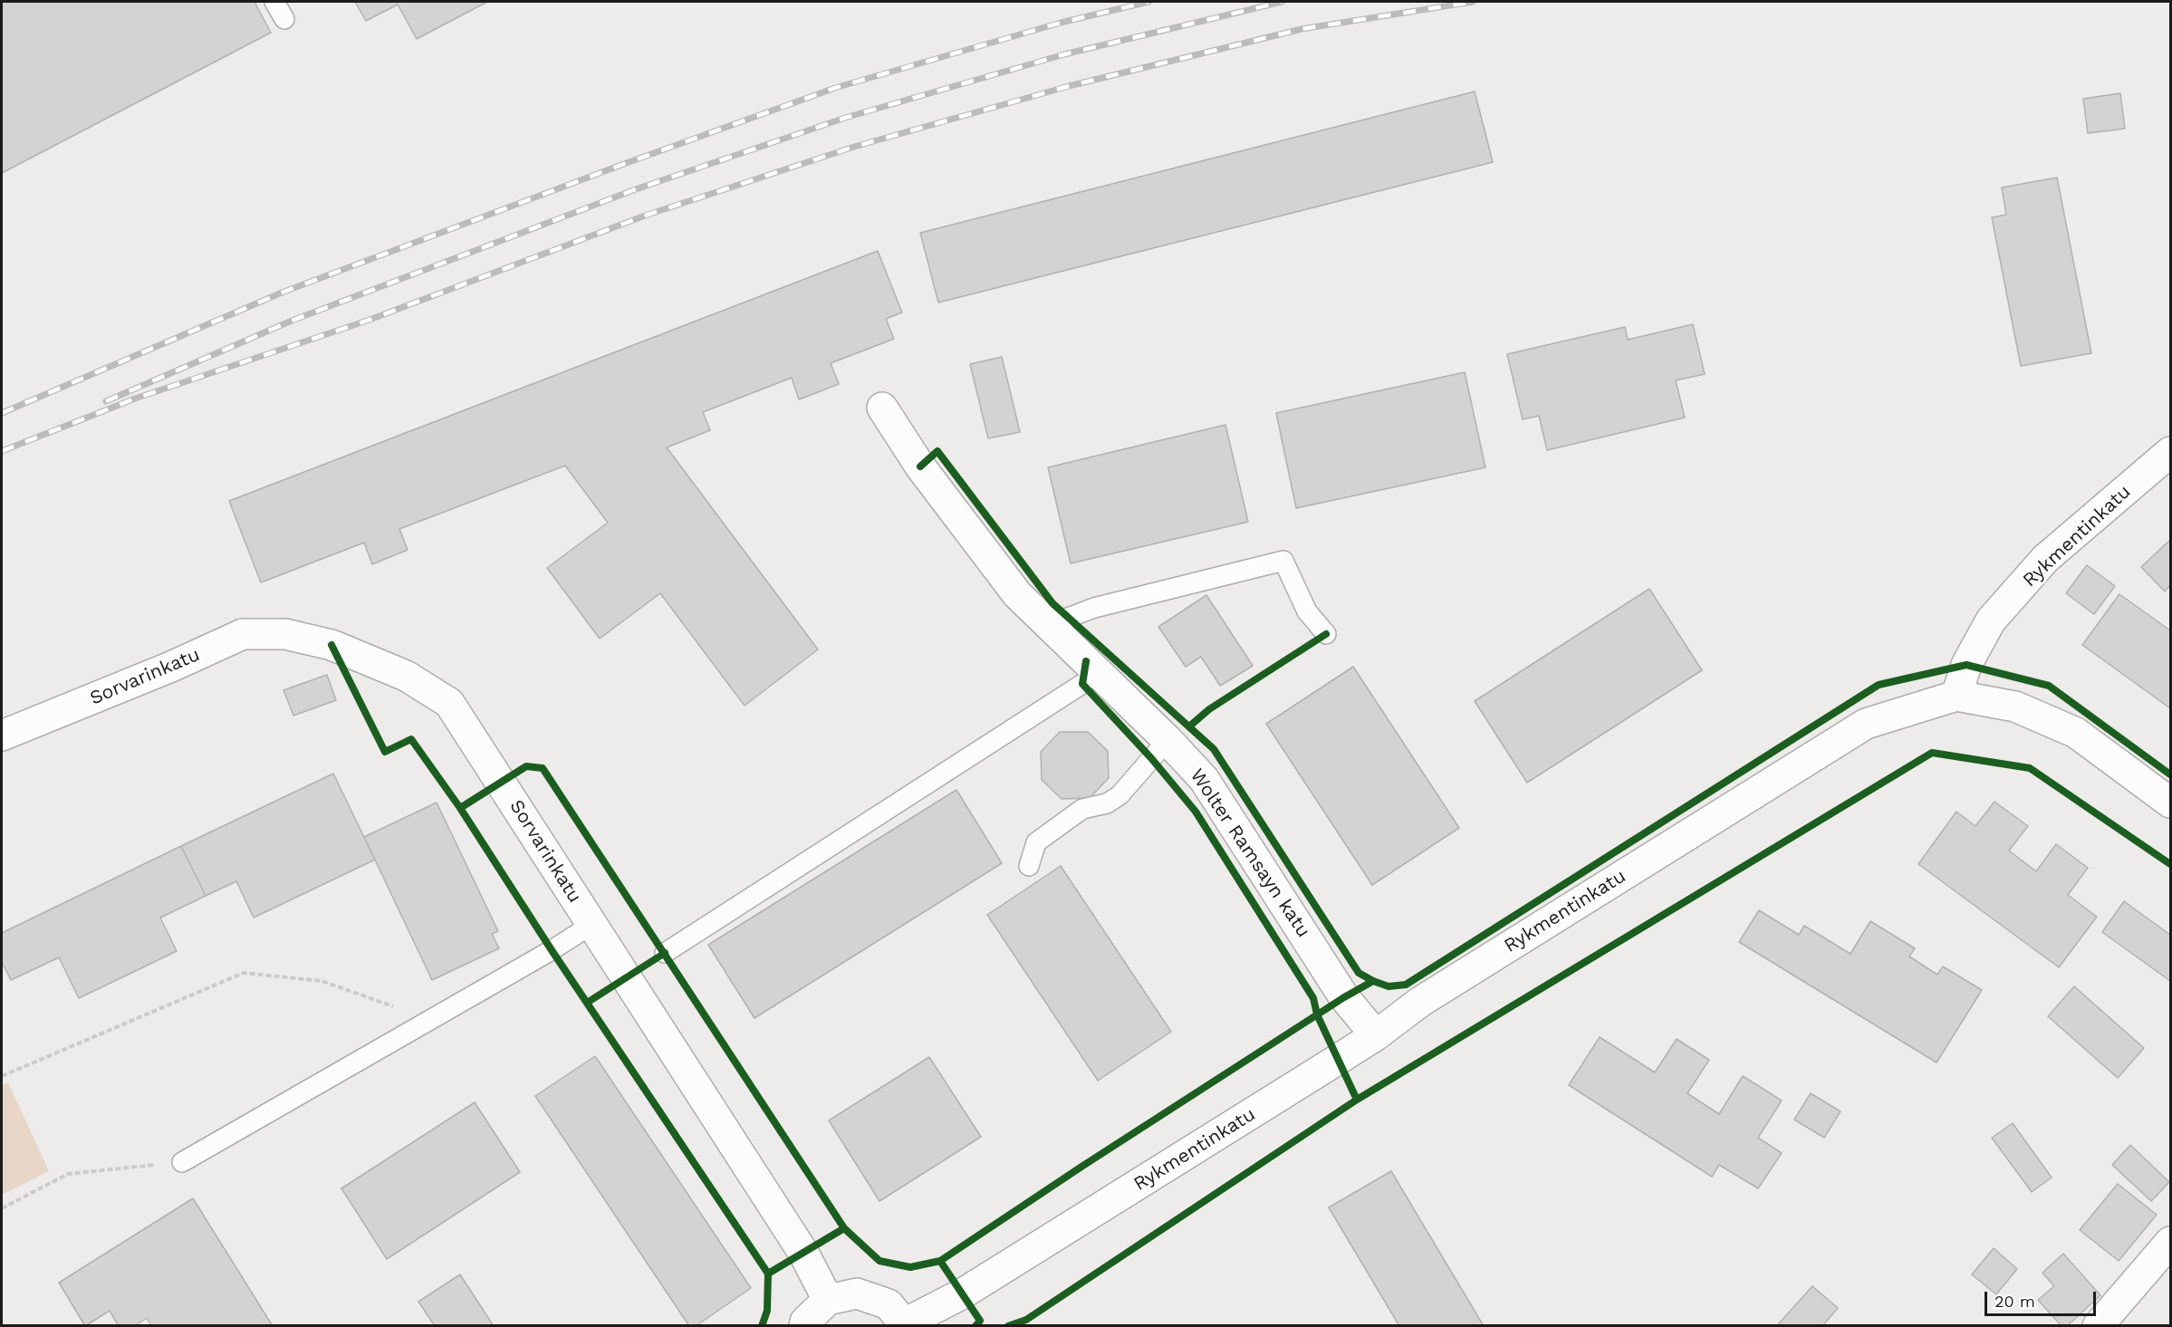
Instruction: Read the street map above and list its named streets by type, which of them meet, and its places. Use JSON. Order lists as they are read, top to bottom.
{
  "streets": {
    "street": ["Rykmentinkatu", "Sorvarinkatu", "Wolter Ramsayn katu"]
  },
  "crossings": [
    ["Rykmentinkatu", "Wolter Ramsayn katu"]
  ],
  "scale_bar": "20 m"
}
